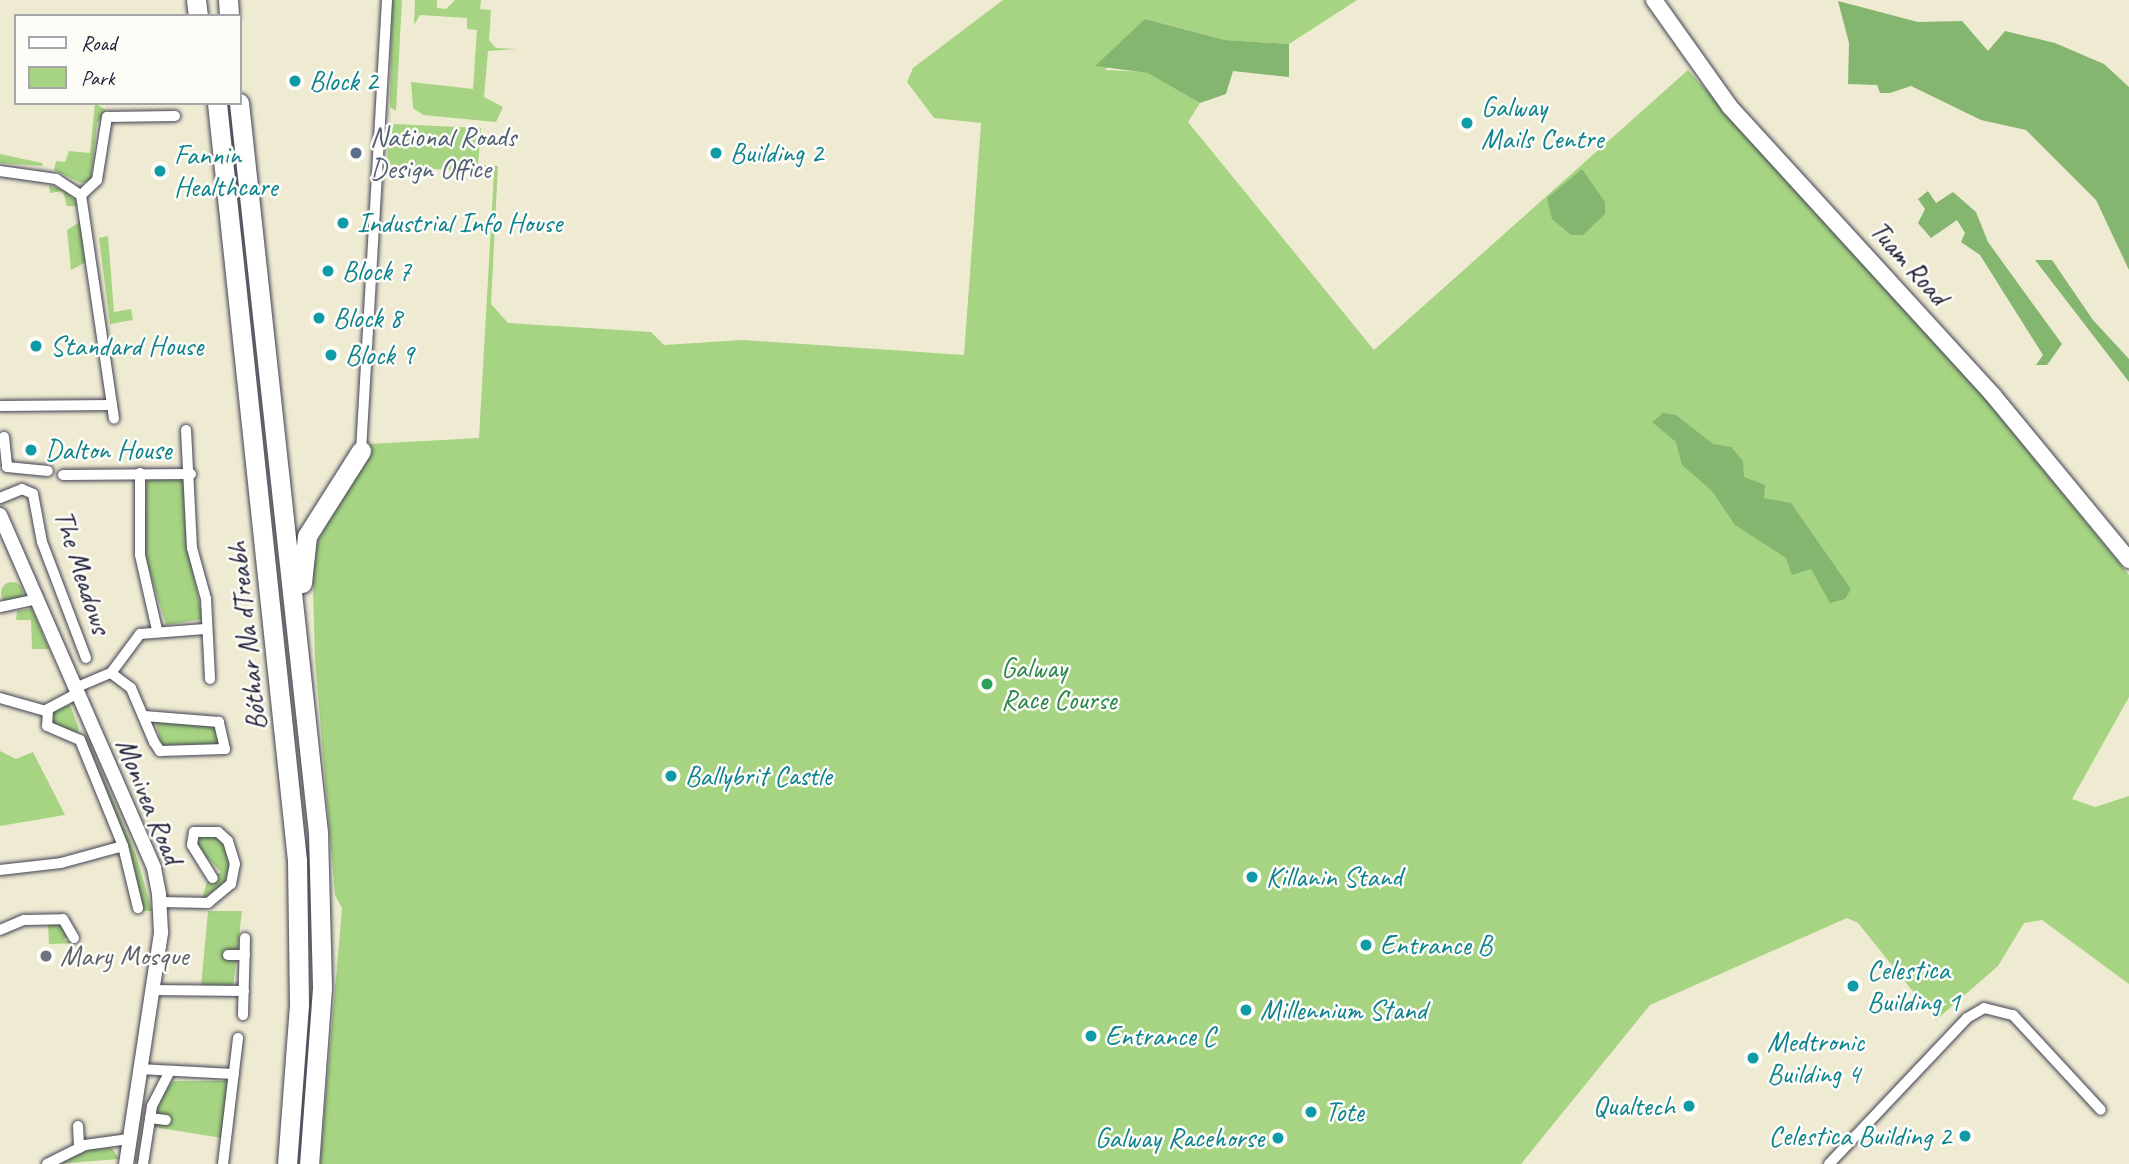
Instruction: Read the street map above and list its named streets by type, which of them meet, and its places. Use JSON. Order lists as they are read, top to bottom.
{
  "streets": {
    "highway": ["Bóthar Na dTreabh"],
    "main road": ["Tuam Road", "Monivea Road"],
    "street": ["The Meadows"]
  },
  "crossings": [
    ["The Meadows", "Monivea Road"]
  ],
  "places": [
    "Block 2",
    "Galway Mails Centre",
    "National Roads Design Office",
    "Building 2",
    "Fannin Healthcare",
    "Industrial Info House",
    "Block 7",
    "Block 8",
    "Standard House",
    "Block 9",
    "Dalton House",
    "Galway Race Course",
    "Ballybrit Castle",
    "Killanin Stand",
    "Entrance B",
    "Mary Mosque",
    "Celestica Building 1",
    "Millennium Stand",
    "Entrance C",
    "Medtronic Building 4",
    "Qualtech",
    "Tote",
    "Celestica Building 2",
    "Galway Racehorse"
  ],
  "legend": ["Road", "Park"]
}
